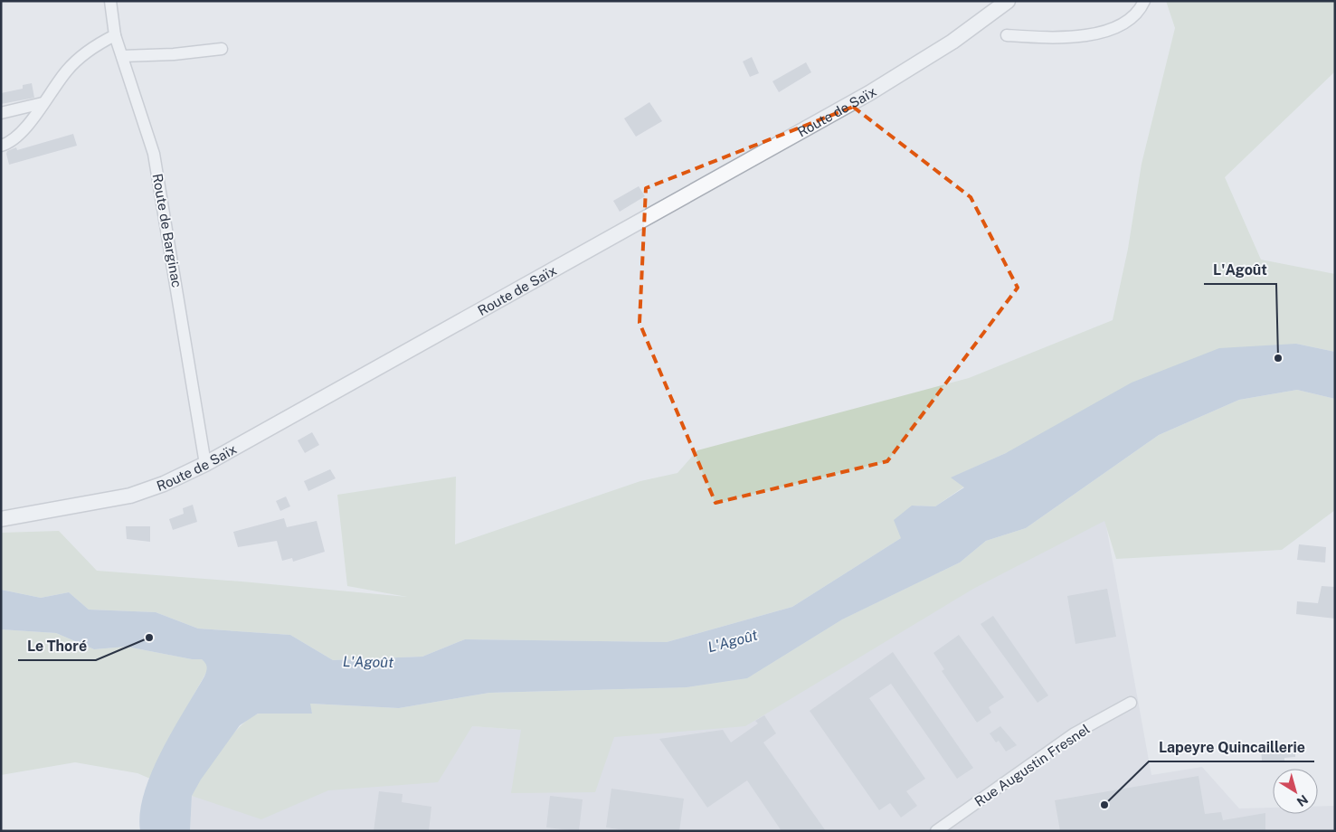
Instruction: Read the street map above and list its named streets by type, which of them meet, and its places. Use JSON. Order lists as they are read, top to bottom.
{
  "streets": {
    "street": ["Route de Saïx", "Route de Barginac", "Rue Augustin Fresnel"]
  },
  "crossings": [
    ["Route de Saïx", "Route de Barginac"]
  ],
  "water": ["L'Agoût"],
  "places": ["L'Agoût", "Le Thoré", "Lapeyre Quincaillerie"],
  "north": "bottom right"
}
